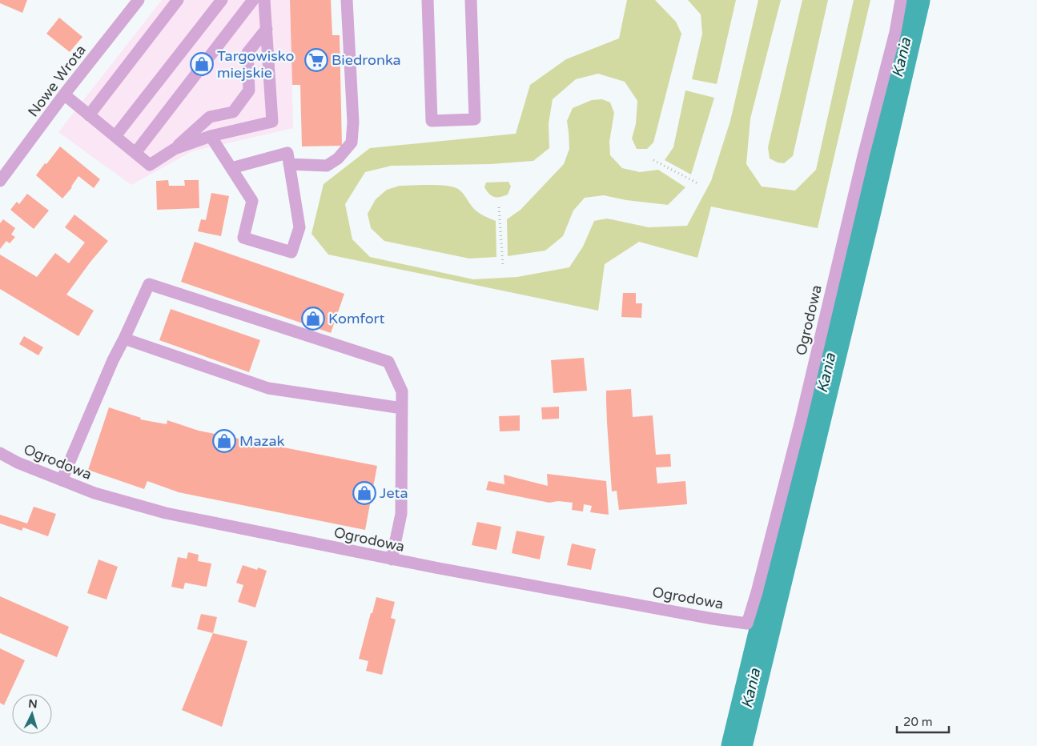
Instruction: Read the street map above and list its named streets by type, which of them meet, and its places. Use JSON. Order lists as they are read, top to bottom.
{
  "streets": {
    "street": ["Nowe Wrota", "Ogrodowa"]
  },
  "water": ["Kania"],
  "places": {
    "supermarket": ["Biedronka"],
    "shop": [
      "Targowisko miejskie",
      "Komfort",
      "Mazak",
      "Jeta"
    ]
  },
  "scale_bar": "20 m",
  "north": "top"
}
